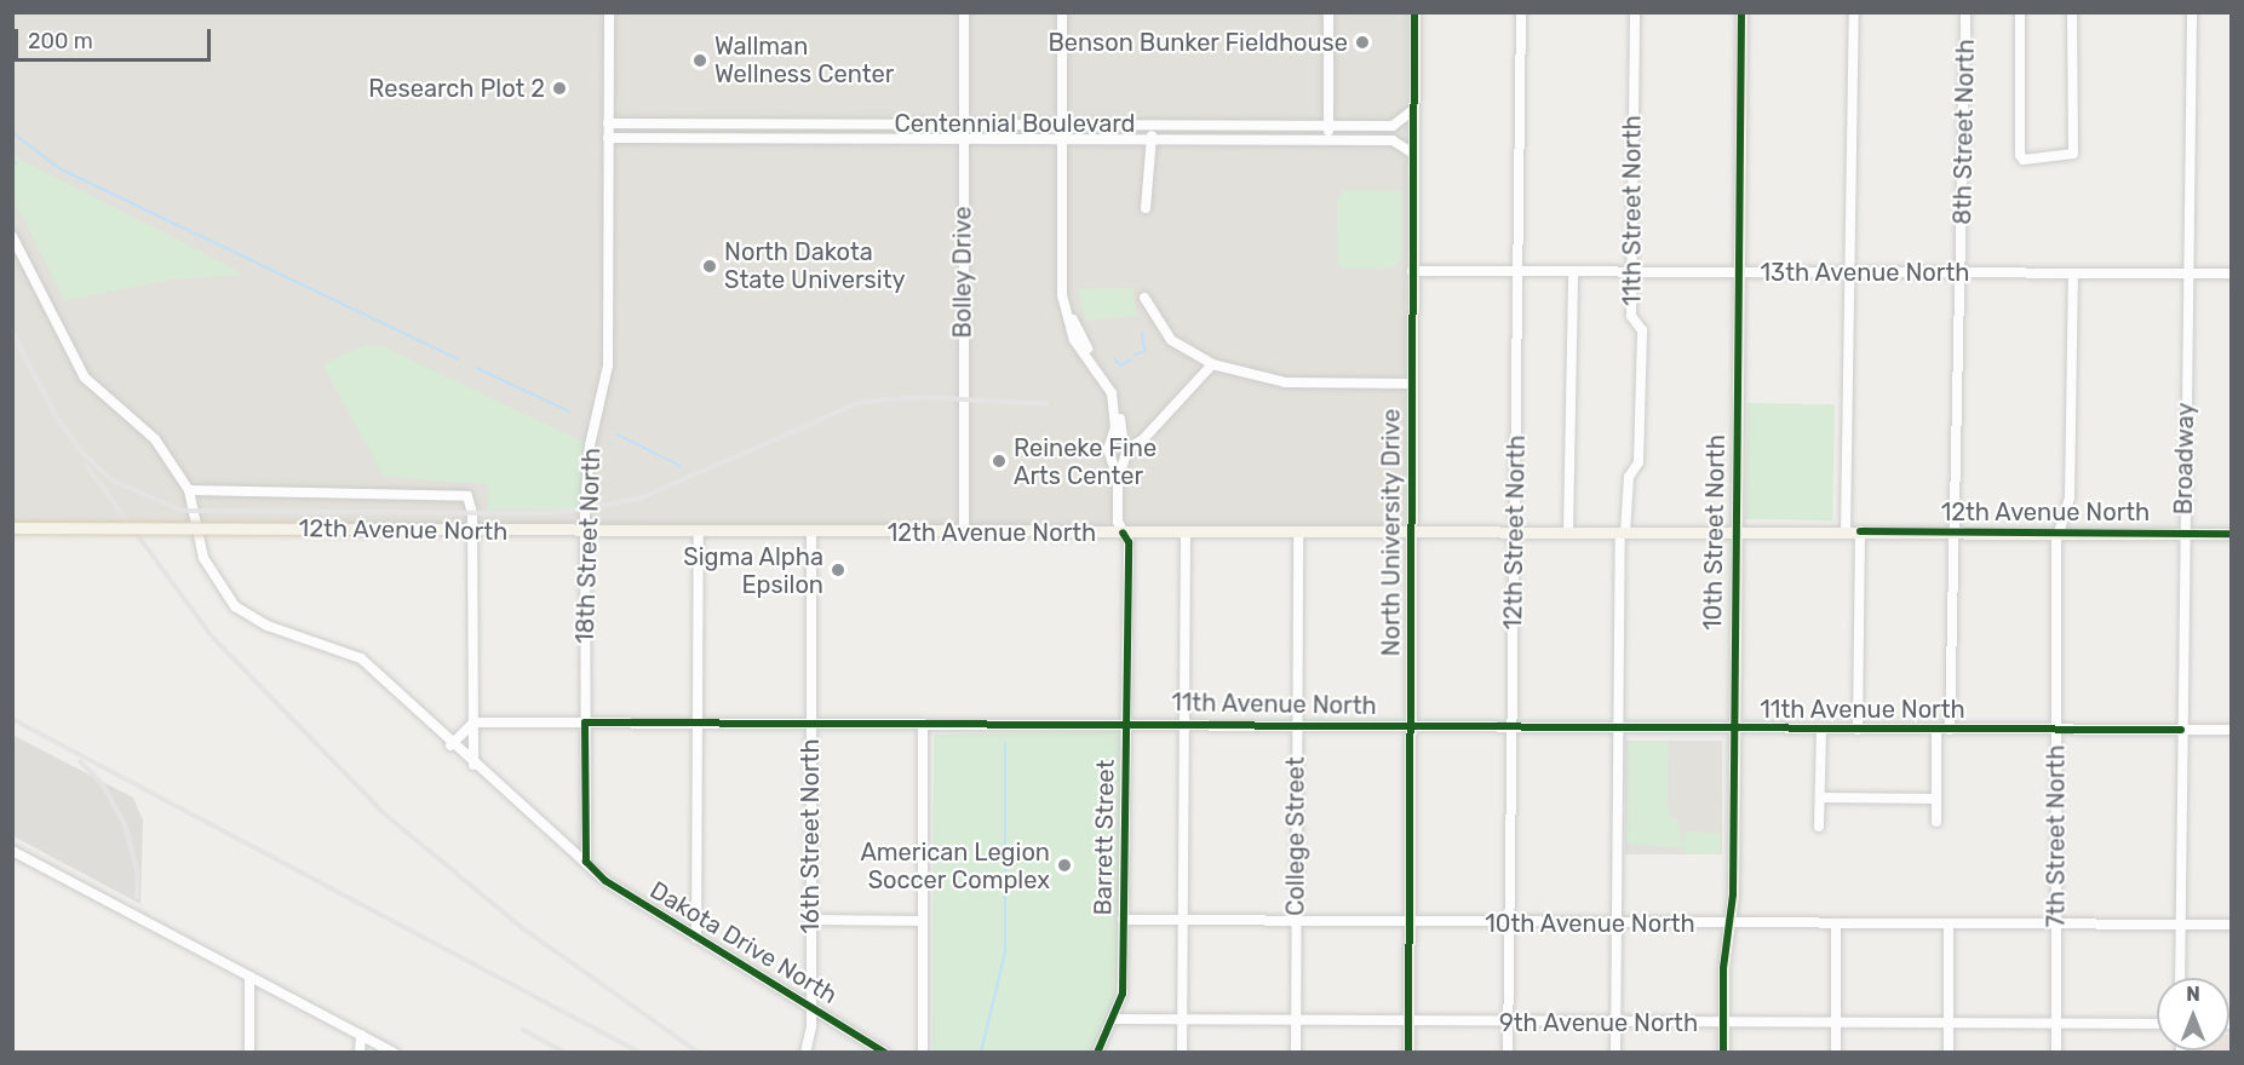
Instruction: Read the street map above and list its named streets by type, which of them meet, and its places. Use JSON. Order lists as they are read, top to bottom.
{
  "streets": {
    "main road": ["12th Avenue North", "North University Drive", "10th Street North"],
    "street": [
      "Centennial Boulevard",
      "8th Street North",
      "11th Street North",
      "Bolley Drive",
      "13th Avenue North",
      "Broadway",
      "12th Street North",
      "18th Street North",
      "11th Avenue North",
      "16th Street North",
      "College Street",
      "7th Street North",
      "Barrett Street",
      "10th Avenue North",
      "Dakota Drive North",
      "9th Avenue North"
    ]
  },
  "crossings": [
    ["Centennial Boulevard", "Bolley Drive"],
    ["Centennial Boulevard", "North University Drive"],
    ["Centennial Boulevard", "18th Street North"],
    ["8th Street North", "13th Avenue North"],
    ["8th Street North", "12th Avenue North"],
    ["8th Street North", "11th Avenue North"],
    ["11th Street North", "13th Avenue North"],
    ["11th Street North", "12th Avenue North"],
    ["11th Street North", "11th Avenue North"],
    ["11th Street North", "10th Avenue North"],
    ["11th Street North", "9th Avenue North"],
    ["Bolley Drive", "12th Avenue North"],
    ["13th Avenue North", "Broadway"],
    ["13th Avenue North", "North University Drive"],
    ["13th Avenue North", "12th Street North"],
    ["13th Avenue North", "10th Street North"],
    ["13th Avenue North", "7th Street North"],
    ["Broadway", "12th Avenue North"],
    ["Broadway", "11th Avenue North"],
    ["Broadway", "10th Avenue North"],
    ["12th Avenue North", "North University Drive"],
    ["12th Avenue North", "12th Street North"],
    ["12th Avenue North", "10th Street North"],
    ["12th Avenue North", "18th Street North"],
    ["12th Avenue North", "16th Street North"],
    ["12th Avenue North", "College Street"],
    ["12th Avenue North", "7th Street North"],
    ["12th Avenue North", "Barrett Street"],
    ["North University Drive", "11th Avenue North"],
    ["North University Drive", "10th Avenue North"],
    ["North University Drive", "9th Avenue North"],
    ["12th Street North", "11th Avenue North"],
    ["12th Street North", "10th Avenue North"],
    ["12th Street North", "9th Avenue North"],
    ["10th Street North", "11th Avenue North"],
    ["10th Street North", "10th Avenue North"],
    ["10th Street North", "9th Avenue North"],
    ["18th Street North", "11th Avenue North"],
    ["18th Street North", "Dakota Drive North"],
    ["11th Avenue North", "16th Street North"],
    ["11th Avenue North", "College Street"],
    ["11th Avenue North", "7th Street North"],
    ["11th Avenue North", "Barrett Street"],
    ["16th Street North", "Dakota Drive North"],
    ["College Street", "10th Avenue North"],
    ["College Street", "9th Avenue North"],
    ["7th Street North", "10th Avenue North"],
    ["7th Street North", "9th Avenue North"],
    ["Barrett Street", "10th Avenue North"],
    ["Barrett Street", "9th Avenue North"]
  ],
  "places": [
    "Benson Bunker Fieldhouse",
    "Wallman Wellness Center",
    "Research Plot 2",
    "North Dakota State University",
    "Reineke Fine Arts Center",
    "Sigma Alpha Epsilon",
    "American Legion Soccer Complex"
  ],
  "scale_bar": "200 m",
  "north": "top"
}
